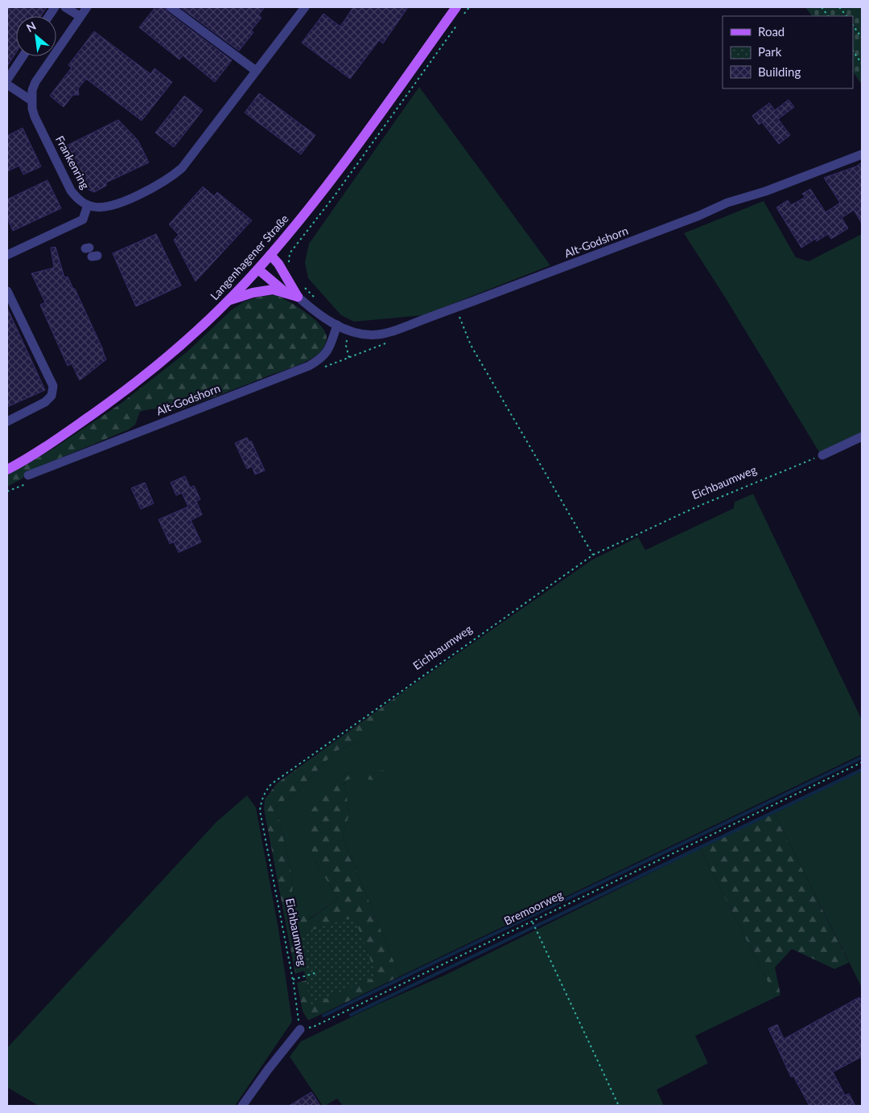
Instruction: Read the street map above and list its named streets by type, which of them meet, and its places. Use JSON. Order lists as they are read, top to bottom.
{
  "streets": {
    "main road": ["Langenhagener Straße"],
    "street": ["Frankenring", "Alt-Godshorn"],
    "path": ["Eichbaumweg", "Bremoorweg"]
  },
  "crossings": [
    ["Eichbaumweg", "Bremoorweg"]
  ],
  "legend": ["Road", "Park", "Building"],
  "north": "top left"
}
